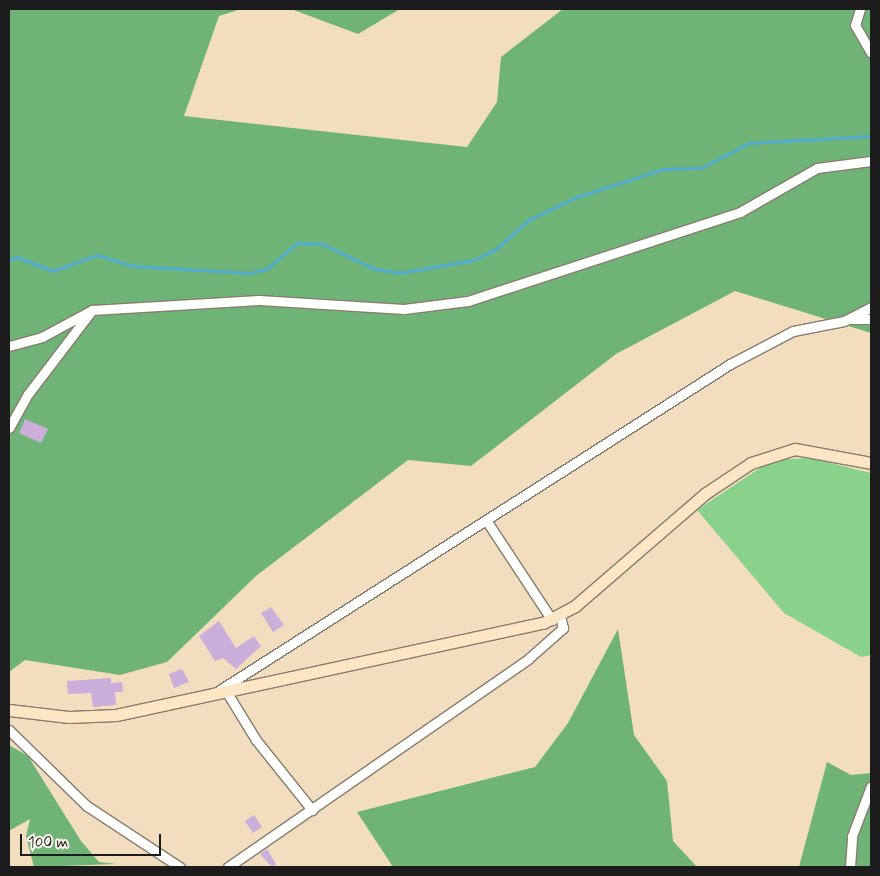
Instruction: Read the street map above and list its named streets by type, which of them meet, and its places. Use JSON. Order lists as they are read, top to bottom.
{
  "scale_bar": "100 m"
}
